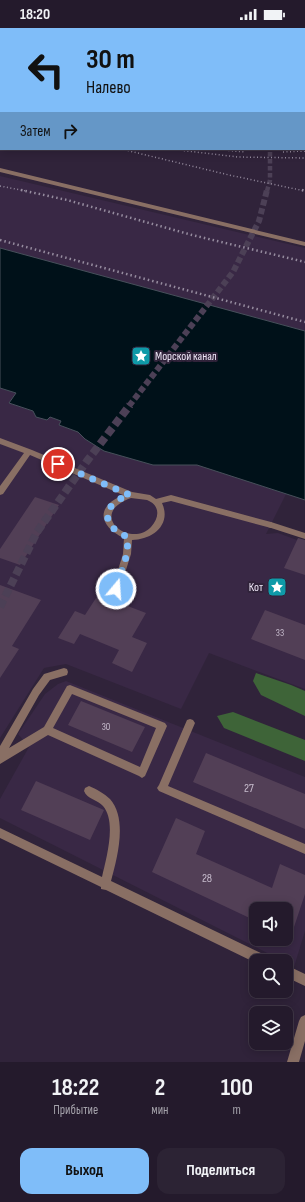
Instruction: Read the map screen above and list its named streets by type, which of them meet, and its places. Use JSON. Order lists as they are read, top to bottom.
{
  "places": {
    "place": ["Морской канал", "Кот"]
  },
  "house_numbers": [
    "33",
    "30",
    "27",
    "28"
  ],
  "page": {
    "status": "18:20",
    "turn": ["30 m", "Налево"],
    "then": "Затем",
    "eta": [
      "18:22",
      "Прибытие",
      "2",
      "мин",
      "100",
      "m"
    ],
    "buttons": ["Выход", "Поделиться"]
  }
}
